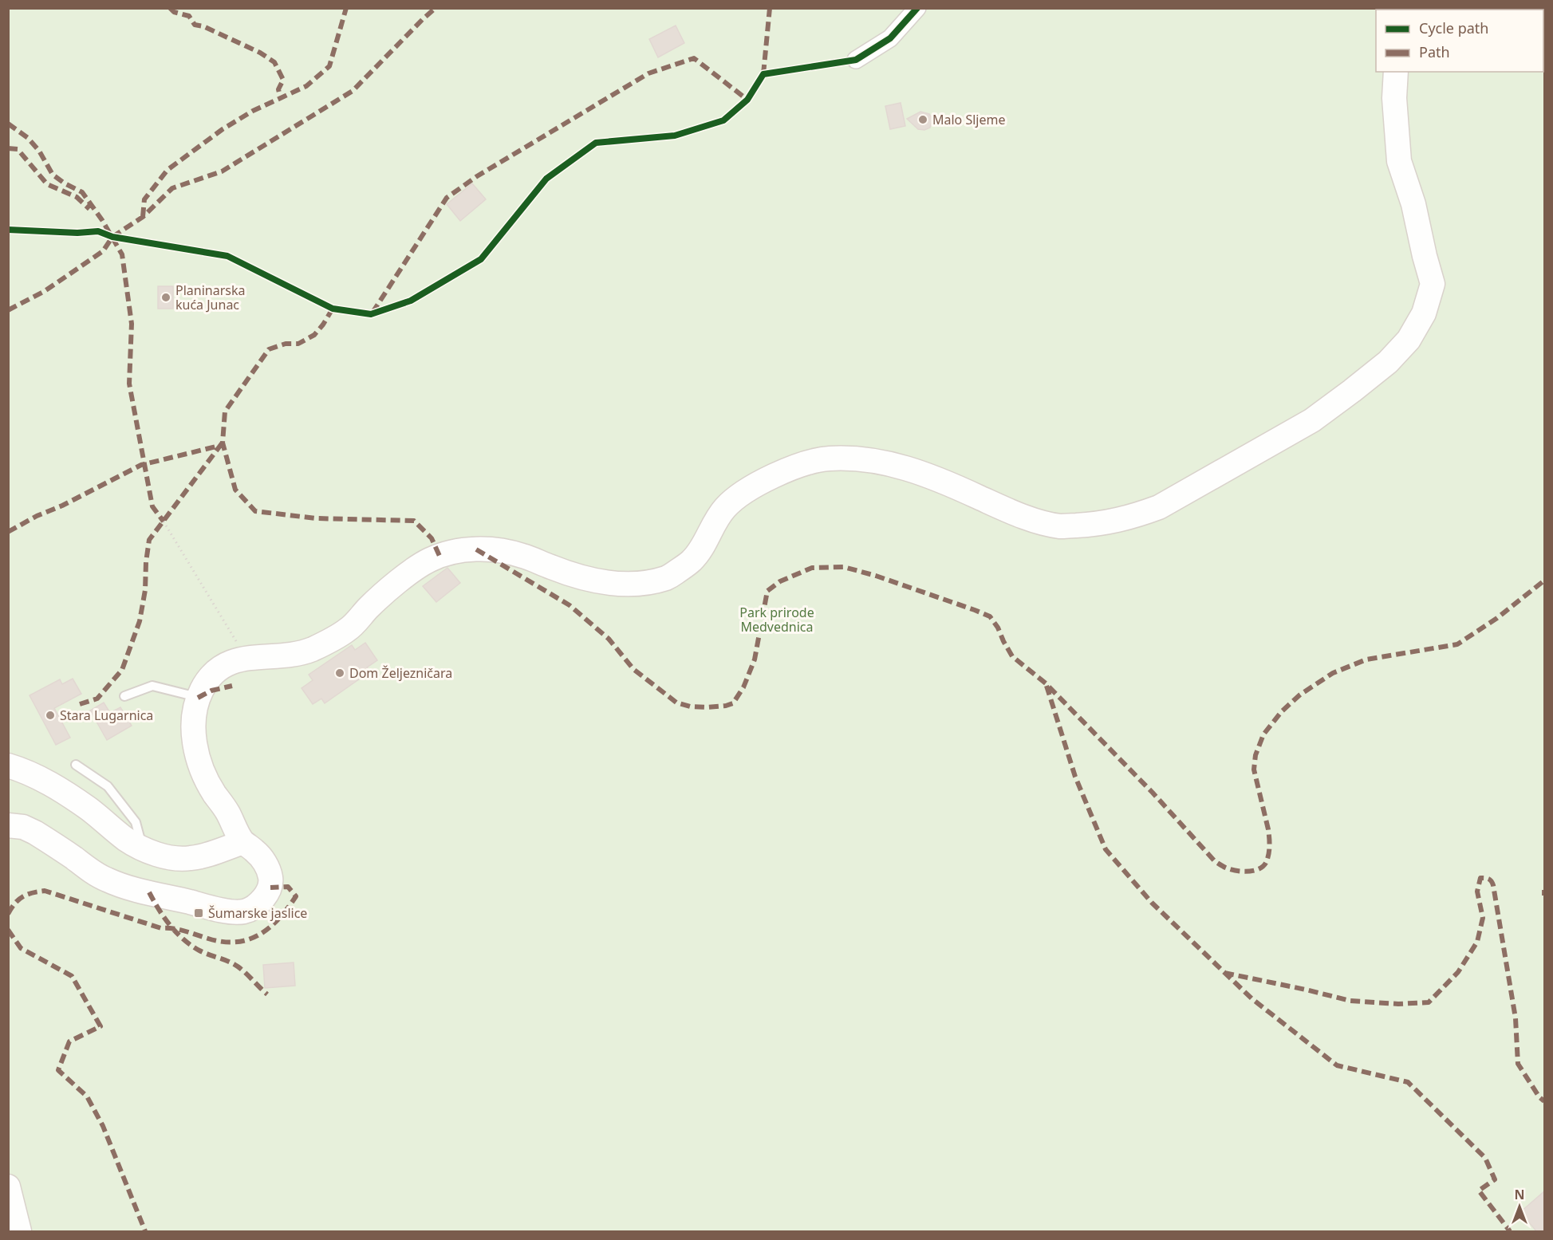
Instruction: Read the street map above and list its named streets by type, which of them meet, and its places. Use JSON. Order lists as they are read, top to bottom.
{
  "parks": ["Park prirode Medvednica"],
  "places": {
    "other": [
      "Malo Sljeme",
      "Planinarska kuća Junac",
      "Dom Željezničara",
      "Stara Lugarnica"
    ],
    "transit": ["Šumarske jaslice"]
  },
  "legend": ["Cycle path", "Path"],
  "north": "top"
}
